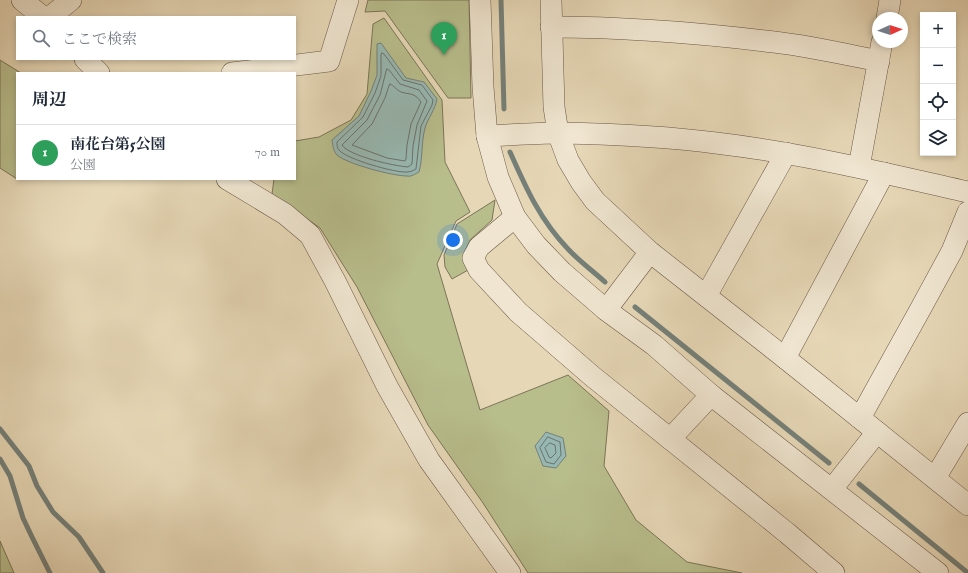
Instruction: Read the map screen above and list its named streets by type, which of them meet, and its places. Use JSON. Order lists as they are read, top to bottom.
{
  "north": "right",
  "page": {
    "map_buttons": ["+", "−"],
    "search": "ここで検索",
    "pins": "1",
    "heading": "周辺",
    "list": [
      {
        "mark": "1",
        "name": "南花台第5公園",
        "note": "公園",
        "value": "70 m"
      }
    ]
  }
}
